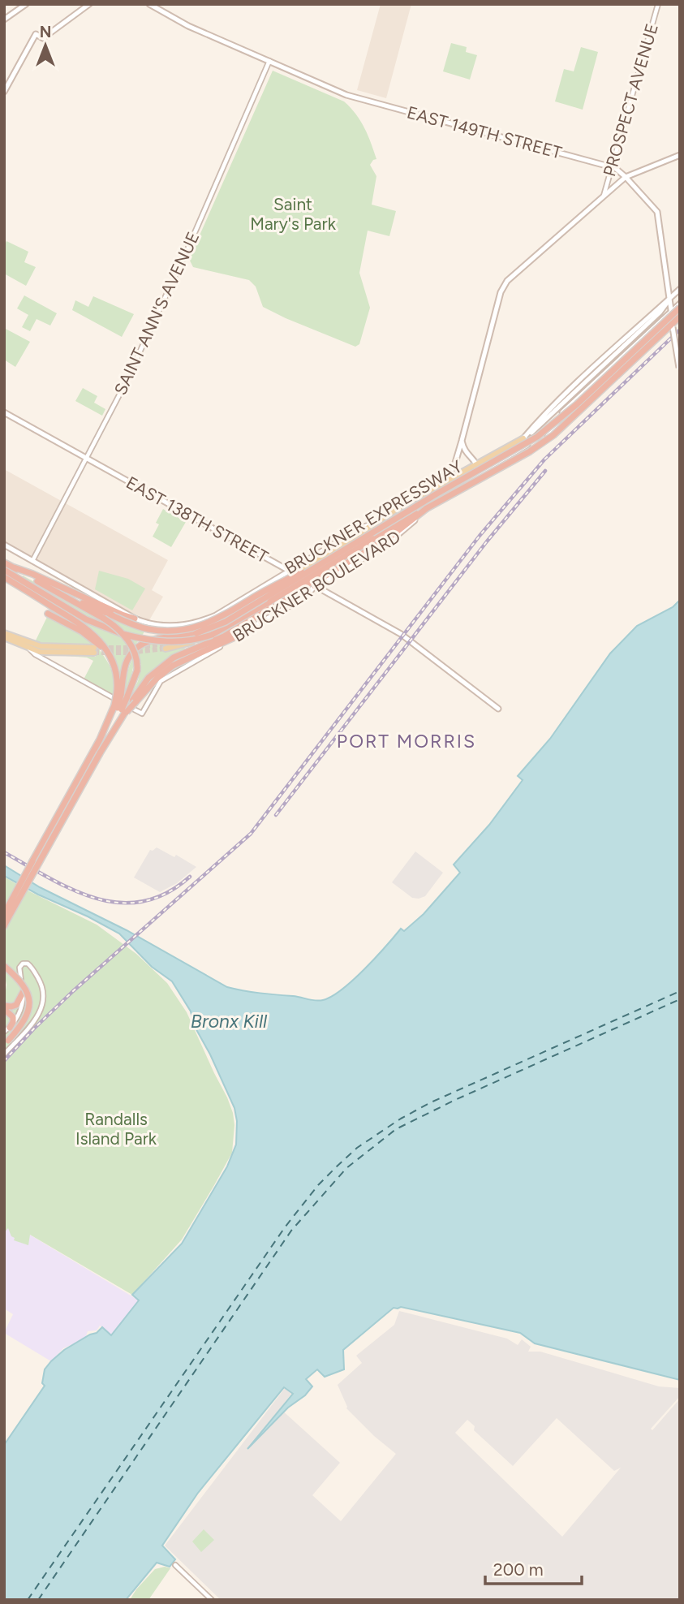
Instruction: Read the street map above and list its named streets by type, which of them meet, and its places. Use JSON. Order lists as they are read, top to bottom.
{
  "streets": {
    "highway": ["BRUCKNER EXPRESSWAY"],
    "main road": ["EAST 149TH STREET", "EAST 138TH STREET", "BRUCKNER BOULEVARD"],
    "street": ["PROSPECT AVENUE", "SAINT ANN'S AVENUE"]
  },
  "crossings": [
    ["PROSPECT AVENUE", "EAST 149TH STREET"],
    ["EAST 149TH STREET", "SAINT ANN'S AVENUE"],
    ["EAST 149TH STREET", "BRUCKNER BOULEVARD"],
    ["SAINT ANN'S AVENUE", "EAST 138TH STREET"],
    ["SAINT ANN'S AVENUE", "BRUCKNER BOULEVARD"],
    ["BRUCKNER EXPRESSWAY", "BRUCKNER BOULEVARD"],
    ["EAST 138TH STREET", "BRUCKNER BOULEVARD"]
  ],
  "districts": ["PORT MORRIS"],
  "water": ["Bronx Kill"],
  "parks": ["Saint Mary's Park", "Randalls Island Park"],
  "scale_bar": "200 m",
  "north": "top"
}
